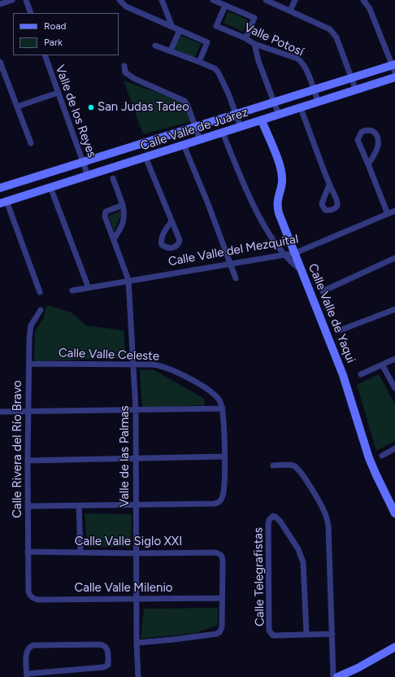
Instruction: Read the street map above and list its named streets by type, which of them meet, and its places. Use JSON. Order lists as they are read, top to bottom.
{
  "streets": {
    "street": [
      "Valle Potosí",
      "Valle de los Reyes",
      "Calle Valle de Juárez",
      "Calle Valle del Mezquital",
      "Calle Valle de Yaqui",
      "Calle Valle Celeste",
      "Calle Rivera del Río Bravo",
      "Valle de las Palmas",
      "Calle Valle Siglo XXI",
      "Calle Telegrafistas",
      "Calle Valle Milenio"
    ]
  },
  "crossings": [
    ["Valle Potosí", "Calle Valle de Juárez"],
    ["Valle de los Reyes", "Calle Valle de Juárez"],
    ["Calle Valle de Juárez", "Calle Valle de Yaqui"],
    ["Calle Valle del Mezquital", "Calle Valle de Yaqui"],
    ["Calle Valle del Mezquital", "Valle de las Palmas"],
    ["Calle Valle Celeste", "Calle Rivera del Río Bravo"],
    ["Calle Valle Celeste", "Valle de las Palmas"],
    ["Calle Rivera del Río Bravo", "Calle Valle Siglo XXI"],
    ["Calle Rivera del Río Bravo", "Calle Valle Milenio"],
    ["Valle de las Palmas", "Calle Valle Siglo XXI"],
    ["Valle de las Palmas", "Calle Valle Milenio"],
    ["Calle Valle Siglo XXI", "Calle Valle Milenio"]
  ],
  "places": ["San Judas Tadeo"],
  "legend": ["Road", "Park"]
}
